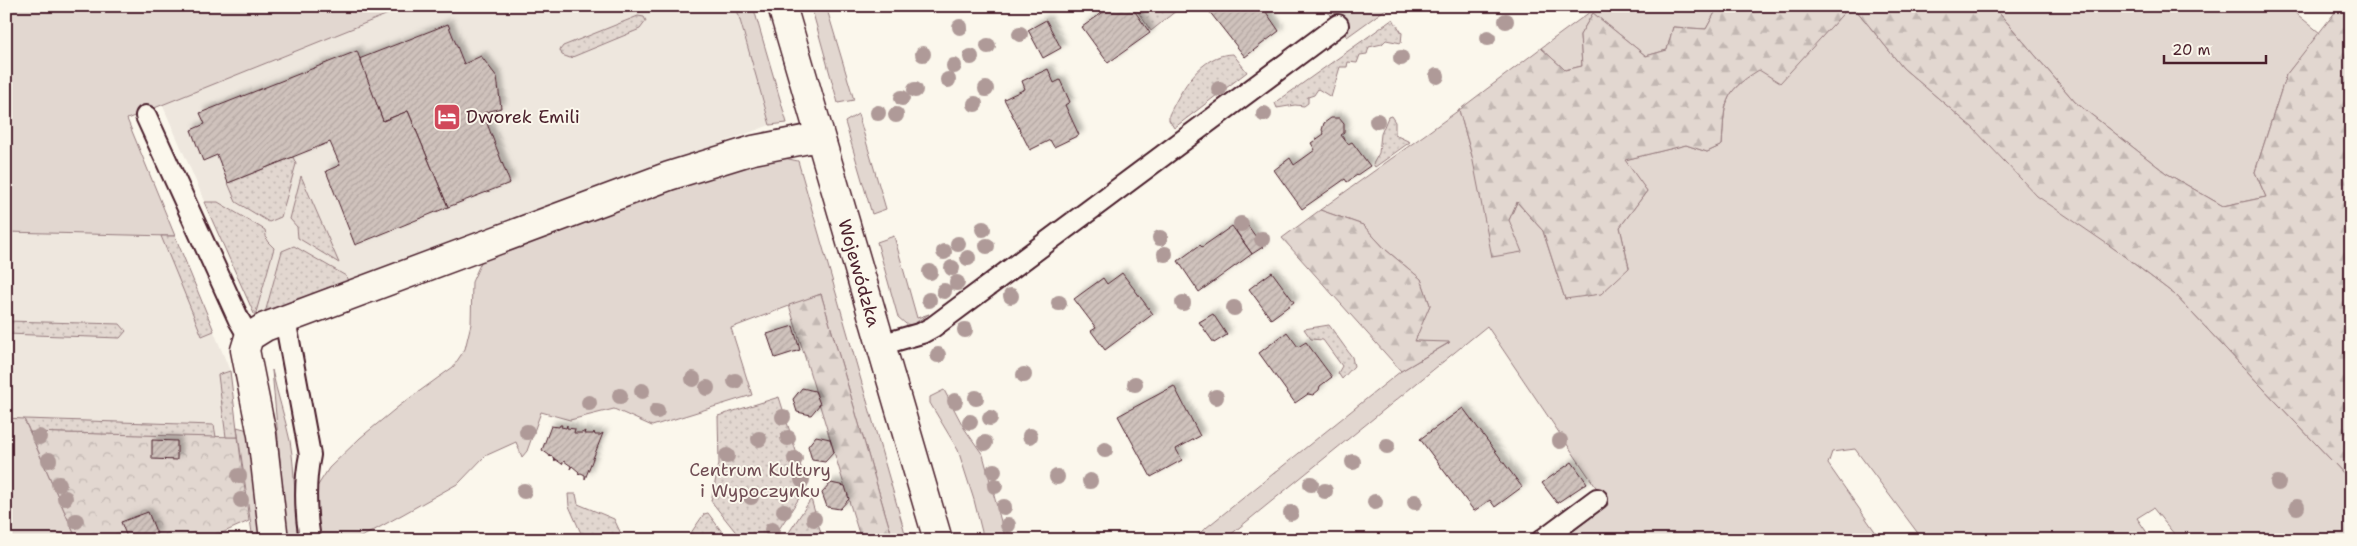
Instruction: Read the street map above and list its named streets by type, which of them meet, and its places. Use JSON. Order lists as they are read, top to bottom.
{
  "streets": {
    "street": ["Wojewódzka"]
  },
  "parks": ["Centrum Kultury i Wypoczynku"],
  "places": {
    "hotel": ["Dworek Emili"]
  },
  "scale_bar": "20 m"
}
